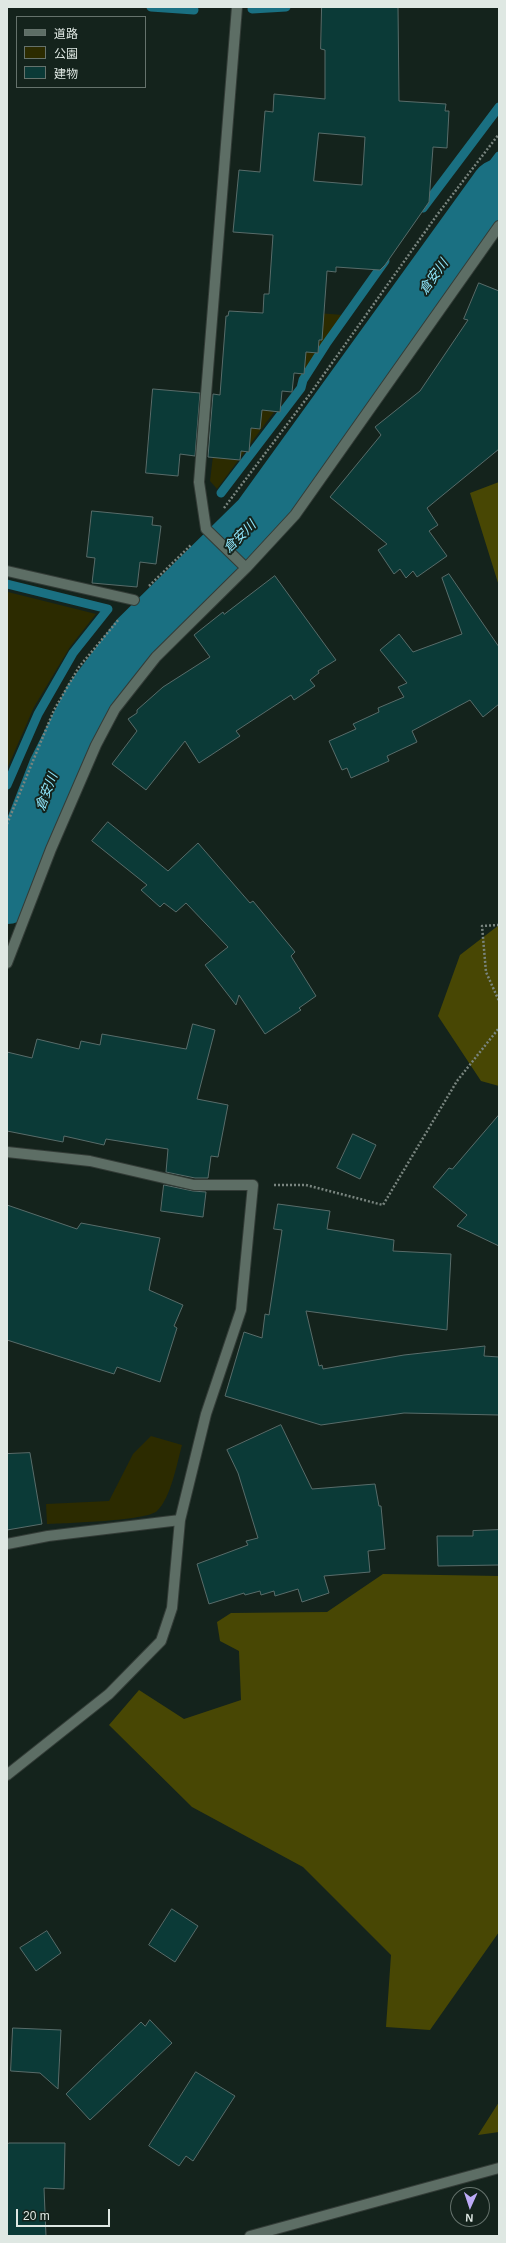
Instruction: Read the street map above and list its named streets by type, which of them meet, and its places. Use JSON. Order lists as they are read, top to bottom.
{
  "water": ["倉安川"],
  "legend": ["道路", "公園", "建物"],
  "scale_bar": "20 m",
  "north": "bottom"
}
